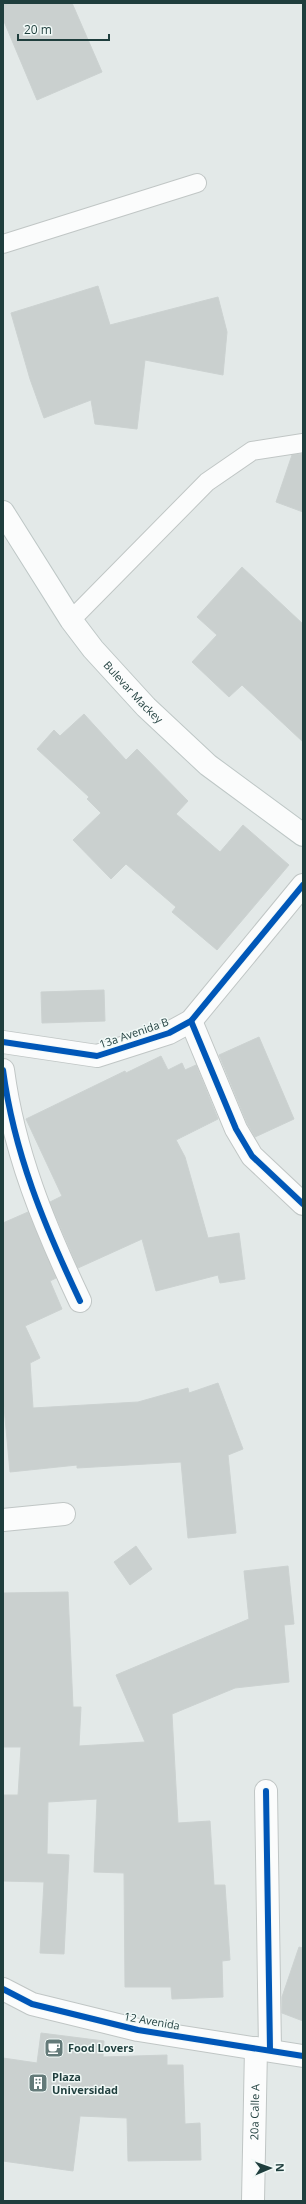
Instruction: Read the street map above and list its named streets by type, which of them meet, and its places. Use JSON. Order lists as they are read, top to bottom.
{
  "streets": {
    "street": [
      "Bulevar Mackey",
      "13a Avenida B",
      "12 Avenida",
      "20a Calle A"
    ]
  },
  "crossings": [
    ["12 Avenida", "20a Calle A"]
  ],
  "places": {
    "cafe": ["Food Lovers"],
    "building": ["Plaza Universidad"]
  },
  "scale_bar": "20 m",
  "north": "right"
}
